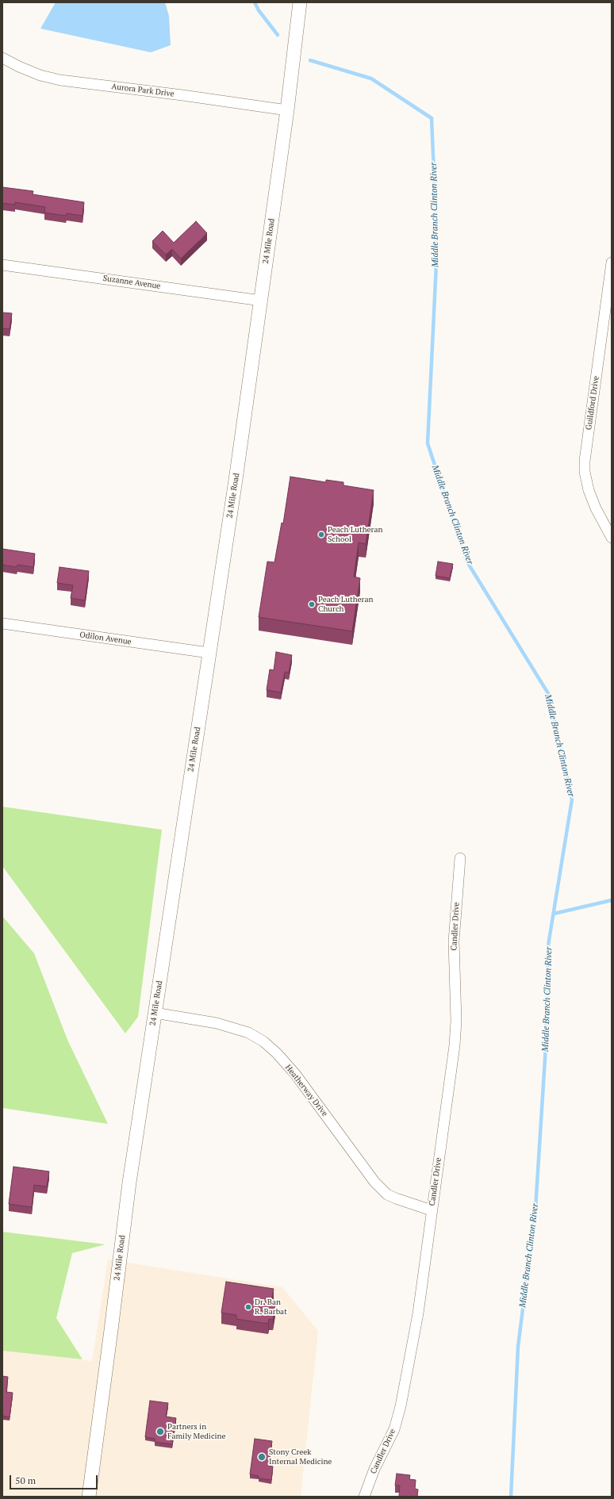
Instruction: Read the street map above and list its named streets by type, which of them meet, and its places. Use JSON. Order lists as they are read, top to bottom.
{
  "streets": {
    "street": [
      "Aurora Park Drive",
      "24 Mile Road",
      "Suzanne Avenue",
      "Guildford Drive",
      "Odilon Avenue",
      "Candler Drive",
      "Heatherway Drive"
    ]
  },
  "crossings": [
    ["Aurora Park Drive", "24 Mile Road"],
    ["24 Mile Road", "Suzanne Avenue"],
    ["24 Mile Road", "Odilon Avenue"],
    ["24 Mile Road", "Heatherway Drive"],
    ["Candler Drive", "Heatherway Drive"]
  ],
  "water": ["Middle Branch Clinton River"],
  "places": [
    "Peach Lutheran School",
    "Peach Lutheran Church",
    "Dr. Ban R. Barbat",
    "Partners in Family Medicine",
    "Stony Creek Internal Medicine"
  ],
  "scale_bar": "50 m"
}
